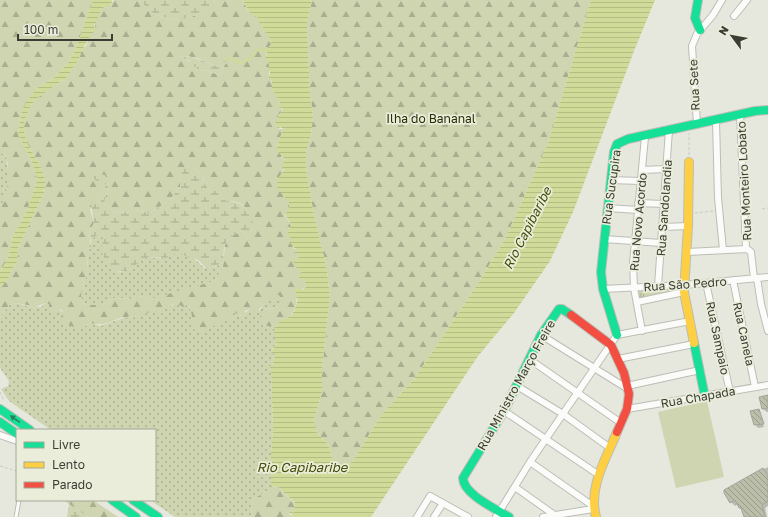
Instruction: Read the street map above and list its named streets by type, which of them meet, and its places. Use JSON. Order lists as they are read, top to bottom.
{
  "streets": {
    "main road": ["Rua Sucupira", "Rua Ministro Março Freire"],
    "street": [
      "Rua Sete",
      "Rua Monteiro Lobato",
      "Rua Sandolandia",
      "Rua Novo Acordo",
      "Rua São Pedro",
      "Rua Canela",
      "Rua Sampaio",
      "Rua Chapada"
    ]
  },
  "crossings": [
    ["Rua Sete", "Rua Sucupira"],
    ["Rua Monteiro Lobato", "Rua Sucupira"],
    ["Rua Monteiro Lobato", "Rua São Pedro"],
    ["Rua Sucupira", "Rua Sandolandia"],
    ["Rua Sucupira", "Rua Novo Acordo"],
    ["Rua Sucupira", "Rua São Pedro"],
    ["Rua Sandolandia", "Rua São Pedro"],
    ["Rua Novo Acordo", "Rua São Pedro"],
    ["Rua São Pedro", "Rua Canela"],
    ["Rua São Pedro", "Rua Sampaio"],
    ["Rua Canela", "Rua Chapada"],
    ["Rua Sampaio", "Rua Chapada"]
  ],
  "water": ["Rio Capibaribe"],
  "parks": ["Ilha do Bananal"],
  "legend": ["Livre", "Lento", "Parado"],
  "scale_bar": "100 m",
  "north": "top left"
}
